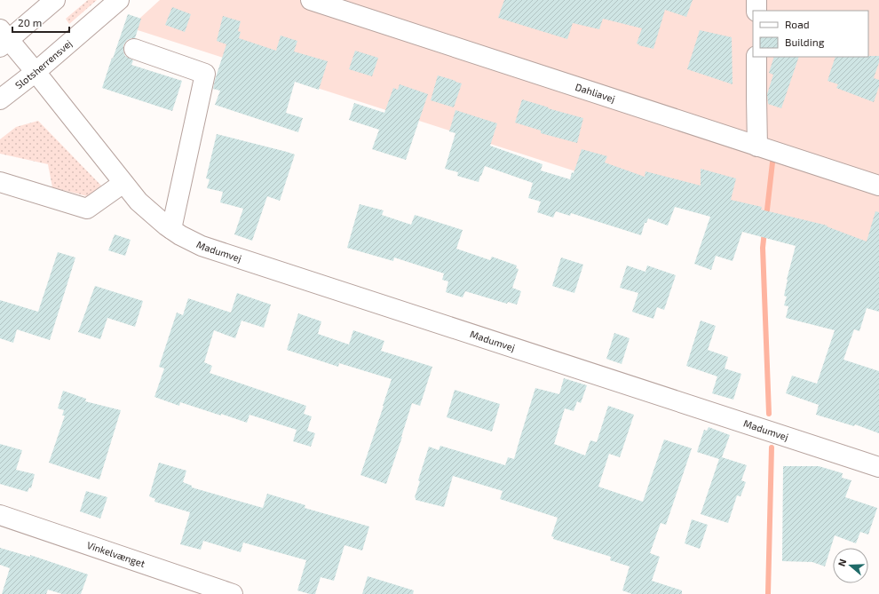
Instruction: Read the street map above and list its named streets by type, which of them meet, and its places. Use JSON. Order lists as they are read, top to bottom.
{
  "streets": {
    "street": [
      "Slotsherrensvej",
      "Dahliavej",
      "Madumvej",
      "Vinkelvænget"
    ]
  },
  "crossings": [
    ["Slotsherrensvej", "Madumvej"]
  ],
  "legend": ["Road", "Building"],
  "scale_bar": "20 m",
  "north": "left"
}
